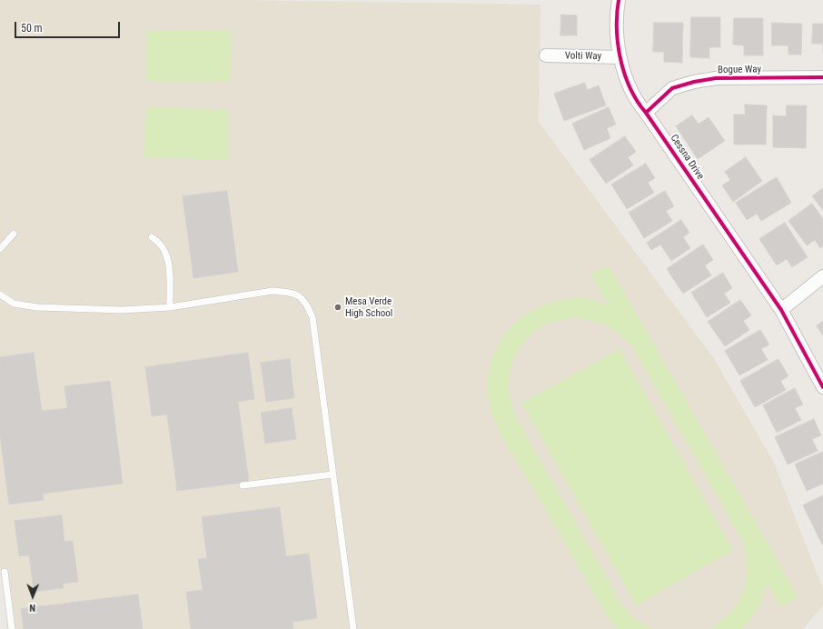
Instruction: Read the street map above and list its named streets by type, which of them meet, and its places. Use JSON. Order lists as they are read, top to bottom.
{
  "streets": {
    "street": ["Volti Way", "Bogue Way", "Cessna Drive"]
  },
  "crossings": [
    ["Volti Way", "Cessna Drive"],
    ["Bogue Way", "Cessna Drive"]
  ],
  "places": ["Mesa Verde High School"],
  "scale_bar": "50 m",
  "north": "bottom"
}
